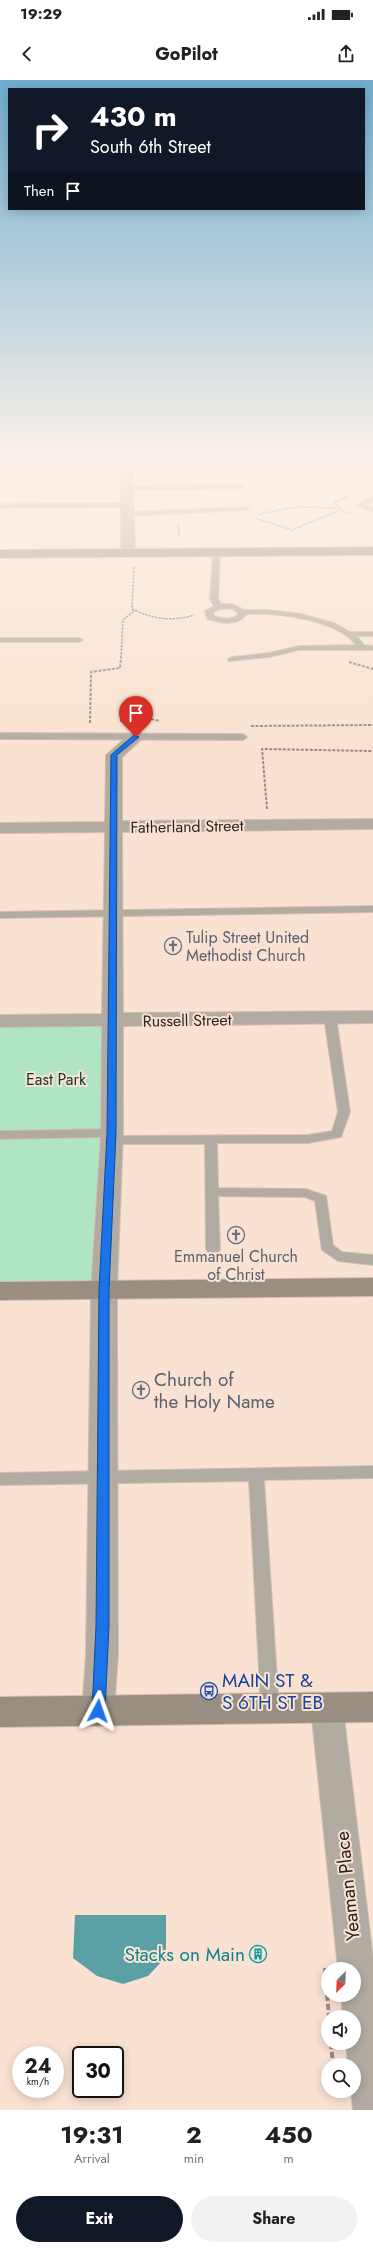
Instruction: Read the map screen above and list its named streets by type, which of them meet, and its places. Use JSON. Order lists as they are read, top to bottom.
{
  "streets": {
    "street": ["Fatherland Street", "Russell Street", "Yeaman Place"]
  },
  "parks": ["East Park"],
  "places": {
    "church": ["Tulip Street United Methodist Church", "Emmanuel Church of Christ", "Church of the Holy Name"],
    "bus stop": ["MAIN ST & S 6TH ST EB"],
    "building": ["Stacks on Main"]
  },
  "north": "bottom left",
  "page": {
    "status": "19:29",
    "header": "GoPilot",
    "turn": ["430 m", "South 6th Street"],
    "then": "Then",
    "speed": "24 km/h",
    "limit": "30",
    "eta": [
      "19:31",
      "Arrival",
      "2",
      "min",
      "450",
      "m"
    ],
    "buttons": ["Exit", "Share"]
  }
}
